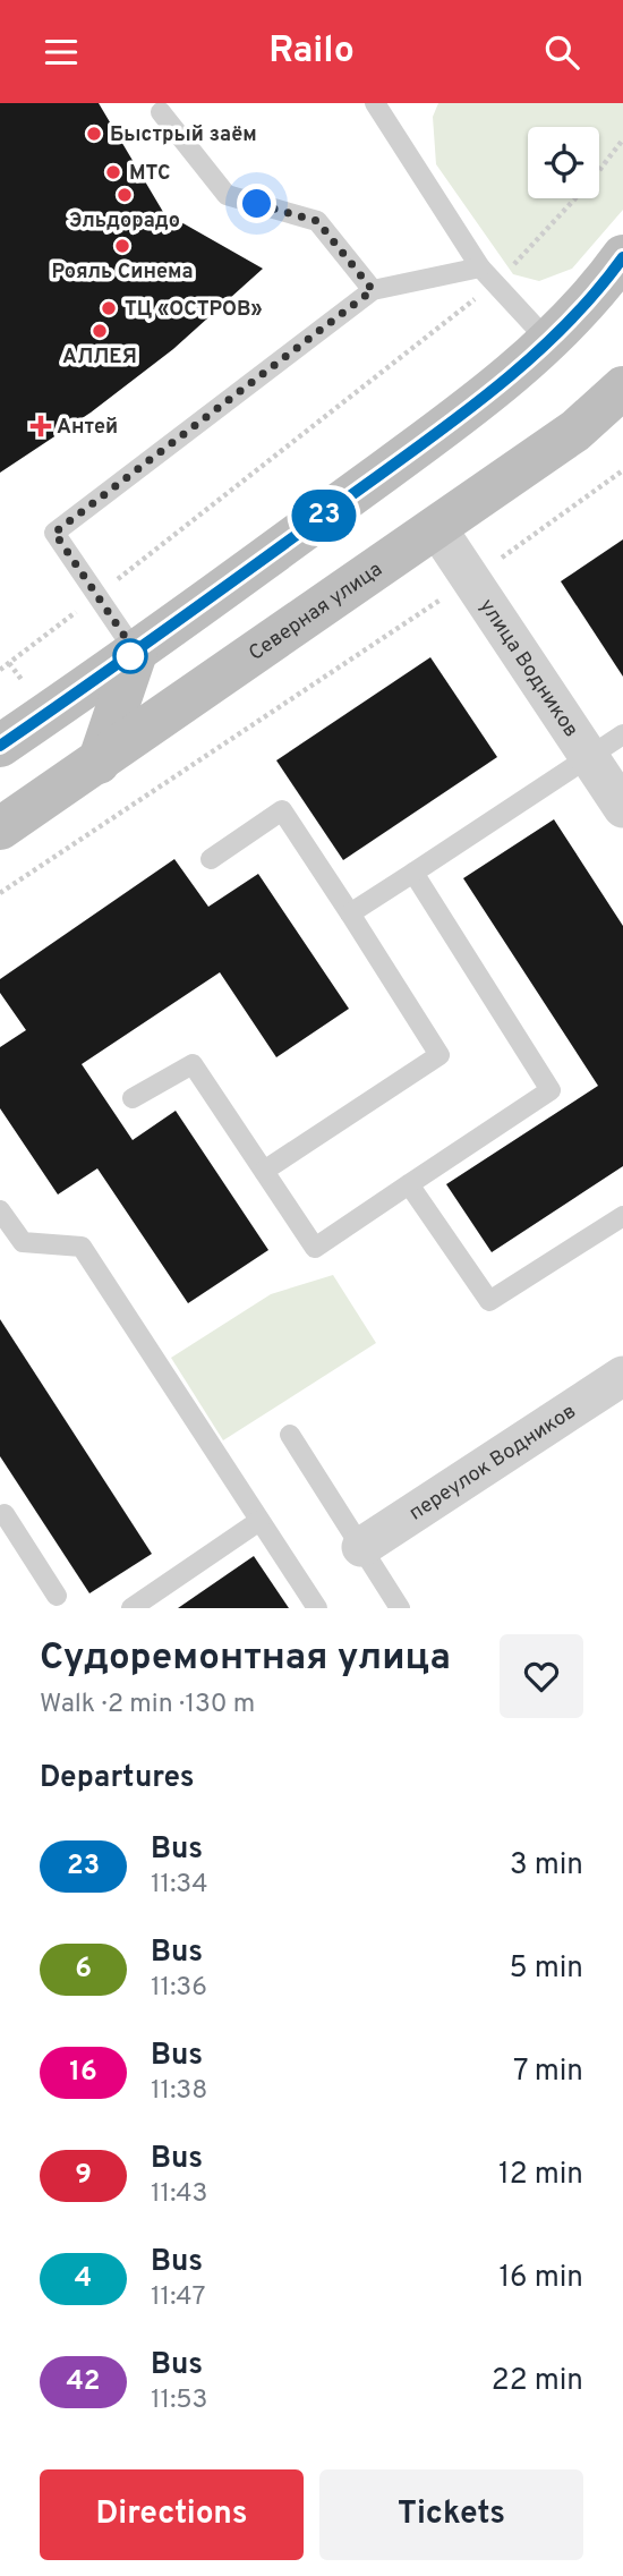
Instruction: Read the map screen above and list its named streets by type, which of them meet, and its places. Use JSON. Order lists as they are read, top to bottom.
{
  "streets": {
    "street": ["Северная улица", "улица Водников", "переулок Водников"]
  },
  "crossings": [
    ["Северная улица", "улица Водников"]
  ],
  "places": {
    "other": [
      "Быстрый заём",
      "МТС",
      "Эльдорадо",
      "Рояль Синема",
      "ТЦ «ОСТРОВ»",
      "АЛЛЕЯ"
    ],
    "health": ["Антей"]
  },
  "lines": ["bus line 23"],
  "page": {
    "header": "Railo",
    "on_map": "23",
    "heading": [
      ["Судоремонтная улица", "Walk · 2 min · 130 m"],
      "Departures"
    ],
    "list": [
      {
        "mark": "23",
        "name": "Bus",
        "note": "11:34",
        "value": "3 min"
      },
      {
        "mark": "6",
        "name": "Bus",
        "note": "11:36",
        "value": "5 min"
      },
      {
        "mark": "16",
        "name": "Bus",
        "note": "11:38",
        "value": "7 min"
      },
      {
        "mark": "9",
        "name": "Bus",
        "note": "11:43",
        "value": "12 min"
      },
      {
        "mark": "4",
        "name": "Bus",
        "note": "11:47",
        "value": "16 min"
      },
      {
        "mark": "42",
        "name": "Bus",
        "note": "11:53",
        "value": "22 min"
      }
    ],
    "buttons": ["Directions", "Tickets"]
  }
}
